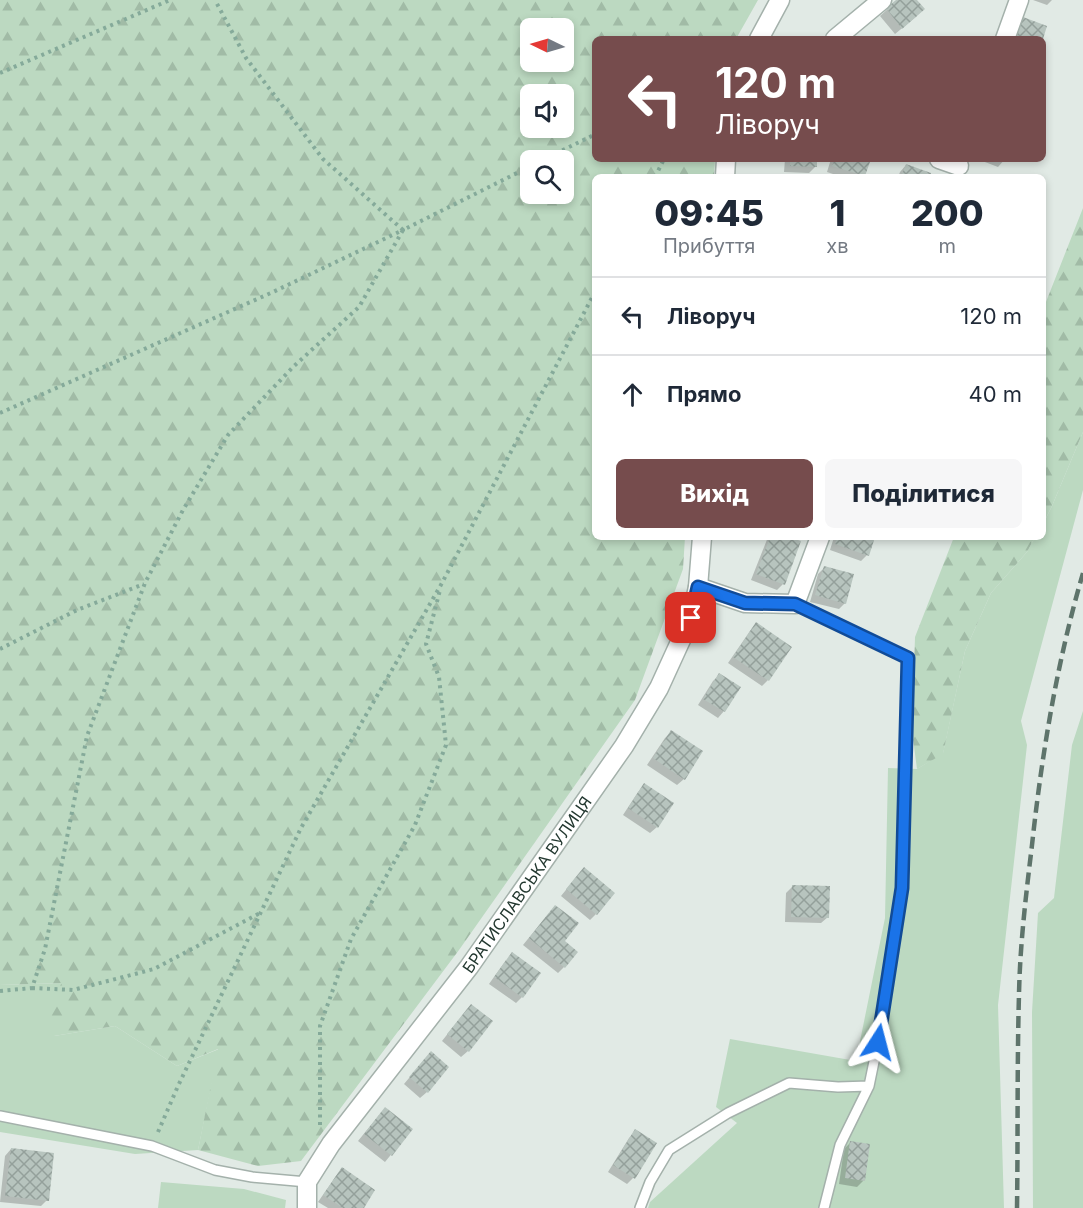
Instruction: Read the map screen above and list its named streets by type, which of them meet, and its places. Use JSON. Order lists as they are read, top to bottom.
{
  "streets": {
    "street": ["БРАТИСЛАВСЬКА ВУЛИЦЯ"]
  },
  "north": "left",
  "page": {
    "turn": ["120 m", "Ліворуч"],
    "eta": [
      "09:45",
      "Прибуття",
      "1",
      "хв",
      "200",
      "m"
    ],
    "list": [
      {
        "name": "Ліворуч",
        "value": "120 m"
      },
      {
        "name": "Прямо",
        "value": "40 m"
      }
    ],
    "buttons": ["Вихід", "Поділитися"]
  }
}
